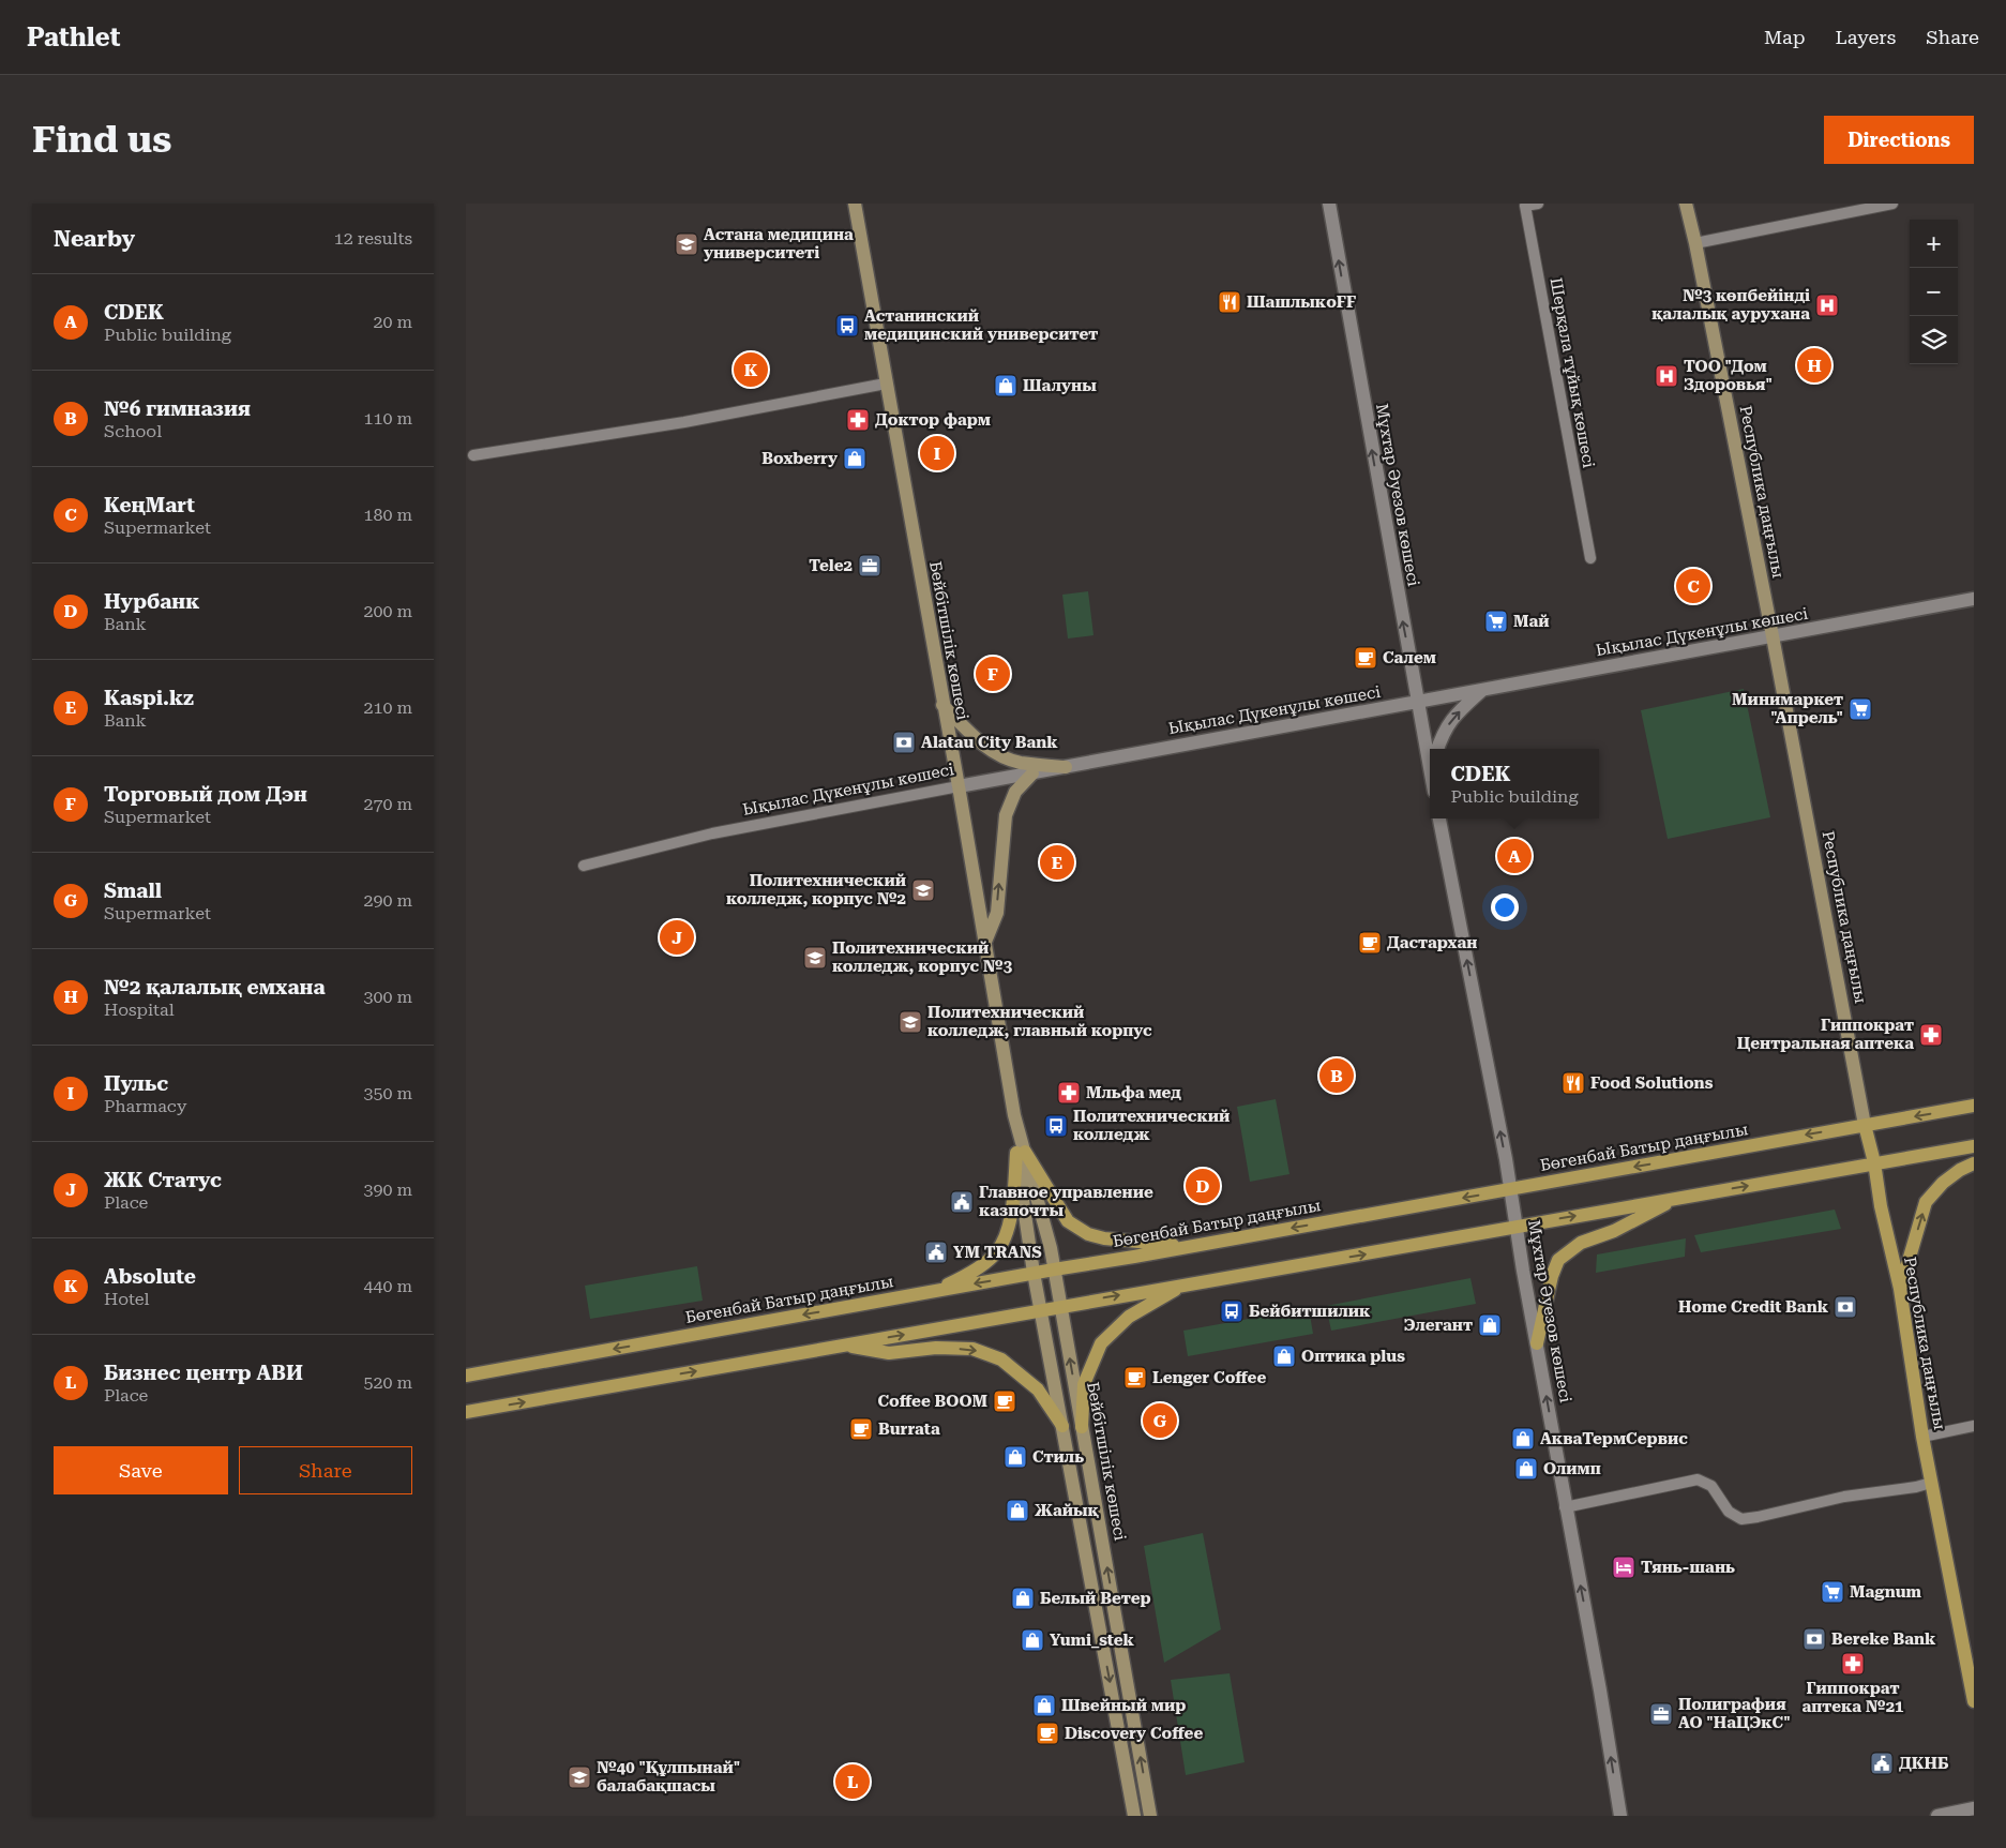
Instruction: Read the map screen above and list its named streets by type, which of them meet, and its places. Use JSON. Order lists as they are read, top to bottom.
{
  "streets": {
    "main road": ["Республика даңғылы", "Бейбітшілік көшесі", "Бөгенбай Батыр даңғылы"],
    "street": ["Шерқала тұйық көшесі", "Мұхтар Әуезов көшесі", "Ықылас Дүкенұлы көшесі"]
  },
  "crossings": [
    ["Республика даңғылы", "Ықылас Дүкенұлы көшесі"],
    ["Республика даңғылы", "Бөгенбай Батыр даңғылы"],
    ["Мұхтар Әуезов көшесі", "Ықылас Дүкенұлы көшесі"],
    ["Мұхтар Әуезов көшесі", "Бөгенбай Батыр даңғылы"],
    ["Ықылас Дүкенұлы көшесі", "Бейбітшілік көшесі"],
    ["Бейбітшілік көшесі", "Бөгенбай Батыр даңғылы"]
  ],
  "one_way": ["Мұхтар Әуезов көшесі"],
  "places": {
    "school or university": [
      "Астана медицина университеті",
      "Политехнический колледж, корпус №2",
      "Политехнический колледж, корпус №3",
      "Политехнический колледж, главный корпус",
      "№40 \"Құлпынай\" балабақшасы"
    ],
    "restaurant": ["ШашлыкoFF", "Food Solutions"],
    "hospital": ["№3 көпбейінді қалалық аурухана", "ТОО \"Дом Здоровья\""],
    "bus stop": ["Астанинский медицинский университет", "Политехнический колледж", "Бейбитшилик"],
    "shop": [
      "Шалуны",
      "Boxberry",
      "Элегант",
      "Оптика plus",
      "АкваТермСервис",
      "Стиль",
      "Олимп",
      "Жайық",
      "Белый Ветер",
      "Yumi_stek",
      "Швейный мир"
    ],
    "pharmacy": [
      "Доктор фарм",
      "Гиппократ Центральная аптека",
      "Мльфа мед",
      "Гиппократ аптека №21"
    ],
    "office": ["Tele2", "Полиграфия АО \"НаЦЭкС\""],
    "supermarket": ["Май", "Минимаркет \"Апрель\"", "Magnum"],
    "cafe": [
      "Салем",
      "Дастархан",
      "Lenger Coffee",
      "Coffee BOOM",
      "Burrata",
      "Discovery Coffee"
    ],
    "bank": ["Alatau City Bank", "Home Credit Bank", "Bereke Bank"],
    "public building": ["Главное управление казпочты", "YM TRANS", "ДКНБ"],
    "hotel": ["Тянь-шань"]
  },
  "page": {
    "header": "Pathlet",
    "nav": ["Map", "Layers", "Share"],
    "buttons": [
      "Directions",
      ["Save", "Share"]
    ],
    "title": "Find us",
    "heading": ["Nearby", "12 results"],
    "map_buttons": ["+", "−"],
    "list": [
      {
        "mark": "A",
        "name": "CDEK",
        "note": "Public building",
        "value": "20 m"
      },
      {
        "mark": "B",
        "name": "№6 гимназия",
        "note": "School",
        "value": "110 m"
      },
      {
        "mark": "C",
        "name": "КеңMart",
        "note": "Supermarket",
        "value": "180 m"
      },
      {
        "mark": "D",
        "name": "Нурбанк",
        "note": "Bank",
        "value": "200 m"
      },
      {
        "mark": "E",
        "name": "Kaspi.kz",
        "note": "Bank",
        "value": "210 m"
      },
      {
        "mark": "F",
        "name": "Торговый дом Дэн",
        "note": "Supermarket",
        "value": "270 m"
      },
      {
        "mark": "G",
        "name": "Small",
        "note": "Supermarket",
        "value": "290 m"
      },
      {
        "mark": "H",
        "name": "№2 қалалық емхана",
        "note": "Hospital",
        "value": "300 m"
      },
      {
        "mark": "I",
        "name": "Пульс",
        "note": "Pharmacy",
        "value": "350 m"
      },
      {
        "mark": "J",
        "name": "ЖК Статус",
        "note": "Place",
        "value": "390 m"
      },
      {
        "mark": "K",
        "name": "Absolute",
        "note": "Hotel",
        "value": "440 m"
      },
      {
        "mark": "L",
        "name": "Бизнес центр АВИ",
        "note": "Place",
        "value": "520 m"
      }
    ],
    "pins": [
      "H",
      "K",
      "I",
      "C",
      "F",
      "A",
      "E",
      "J",
      "B",
      "D",
      "G",
      "L"
    ],
    "popup": ["CDEK", "Public building"]
  }
}
